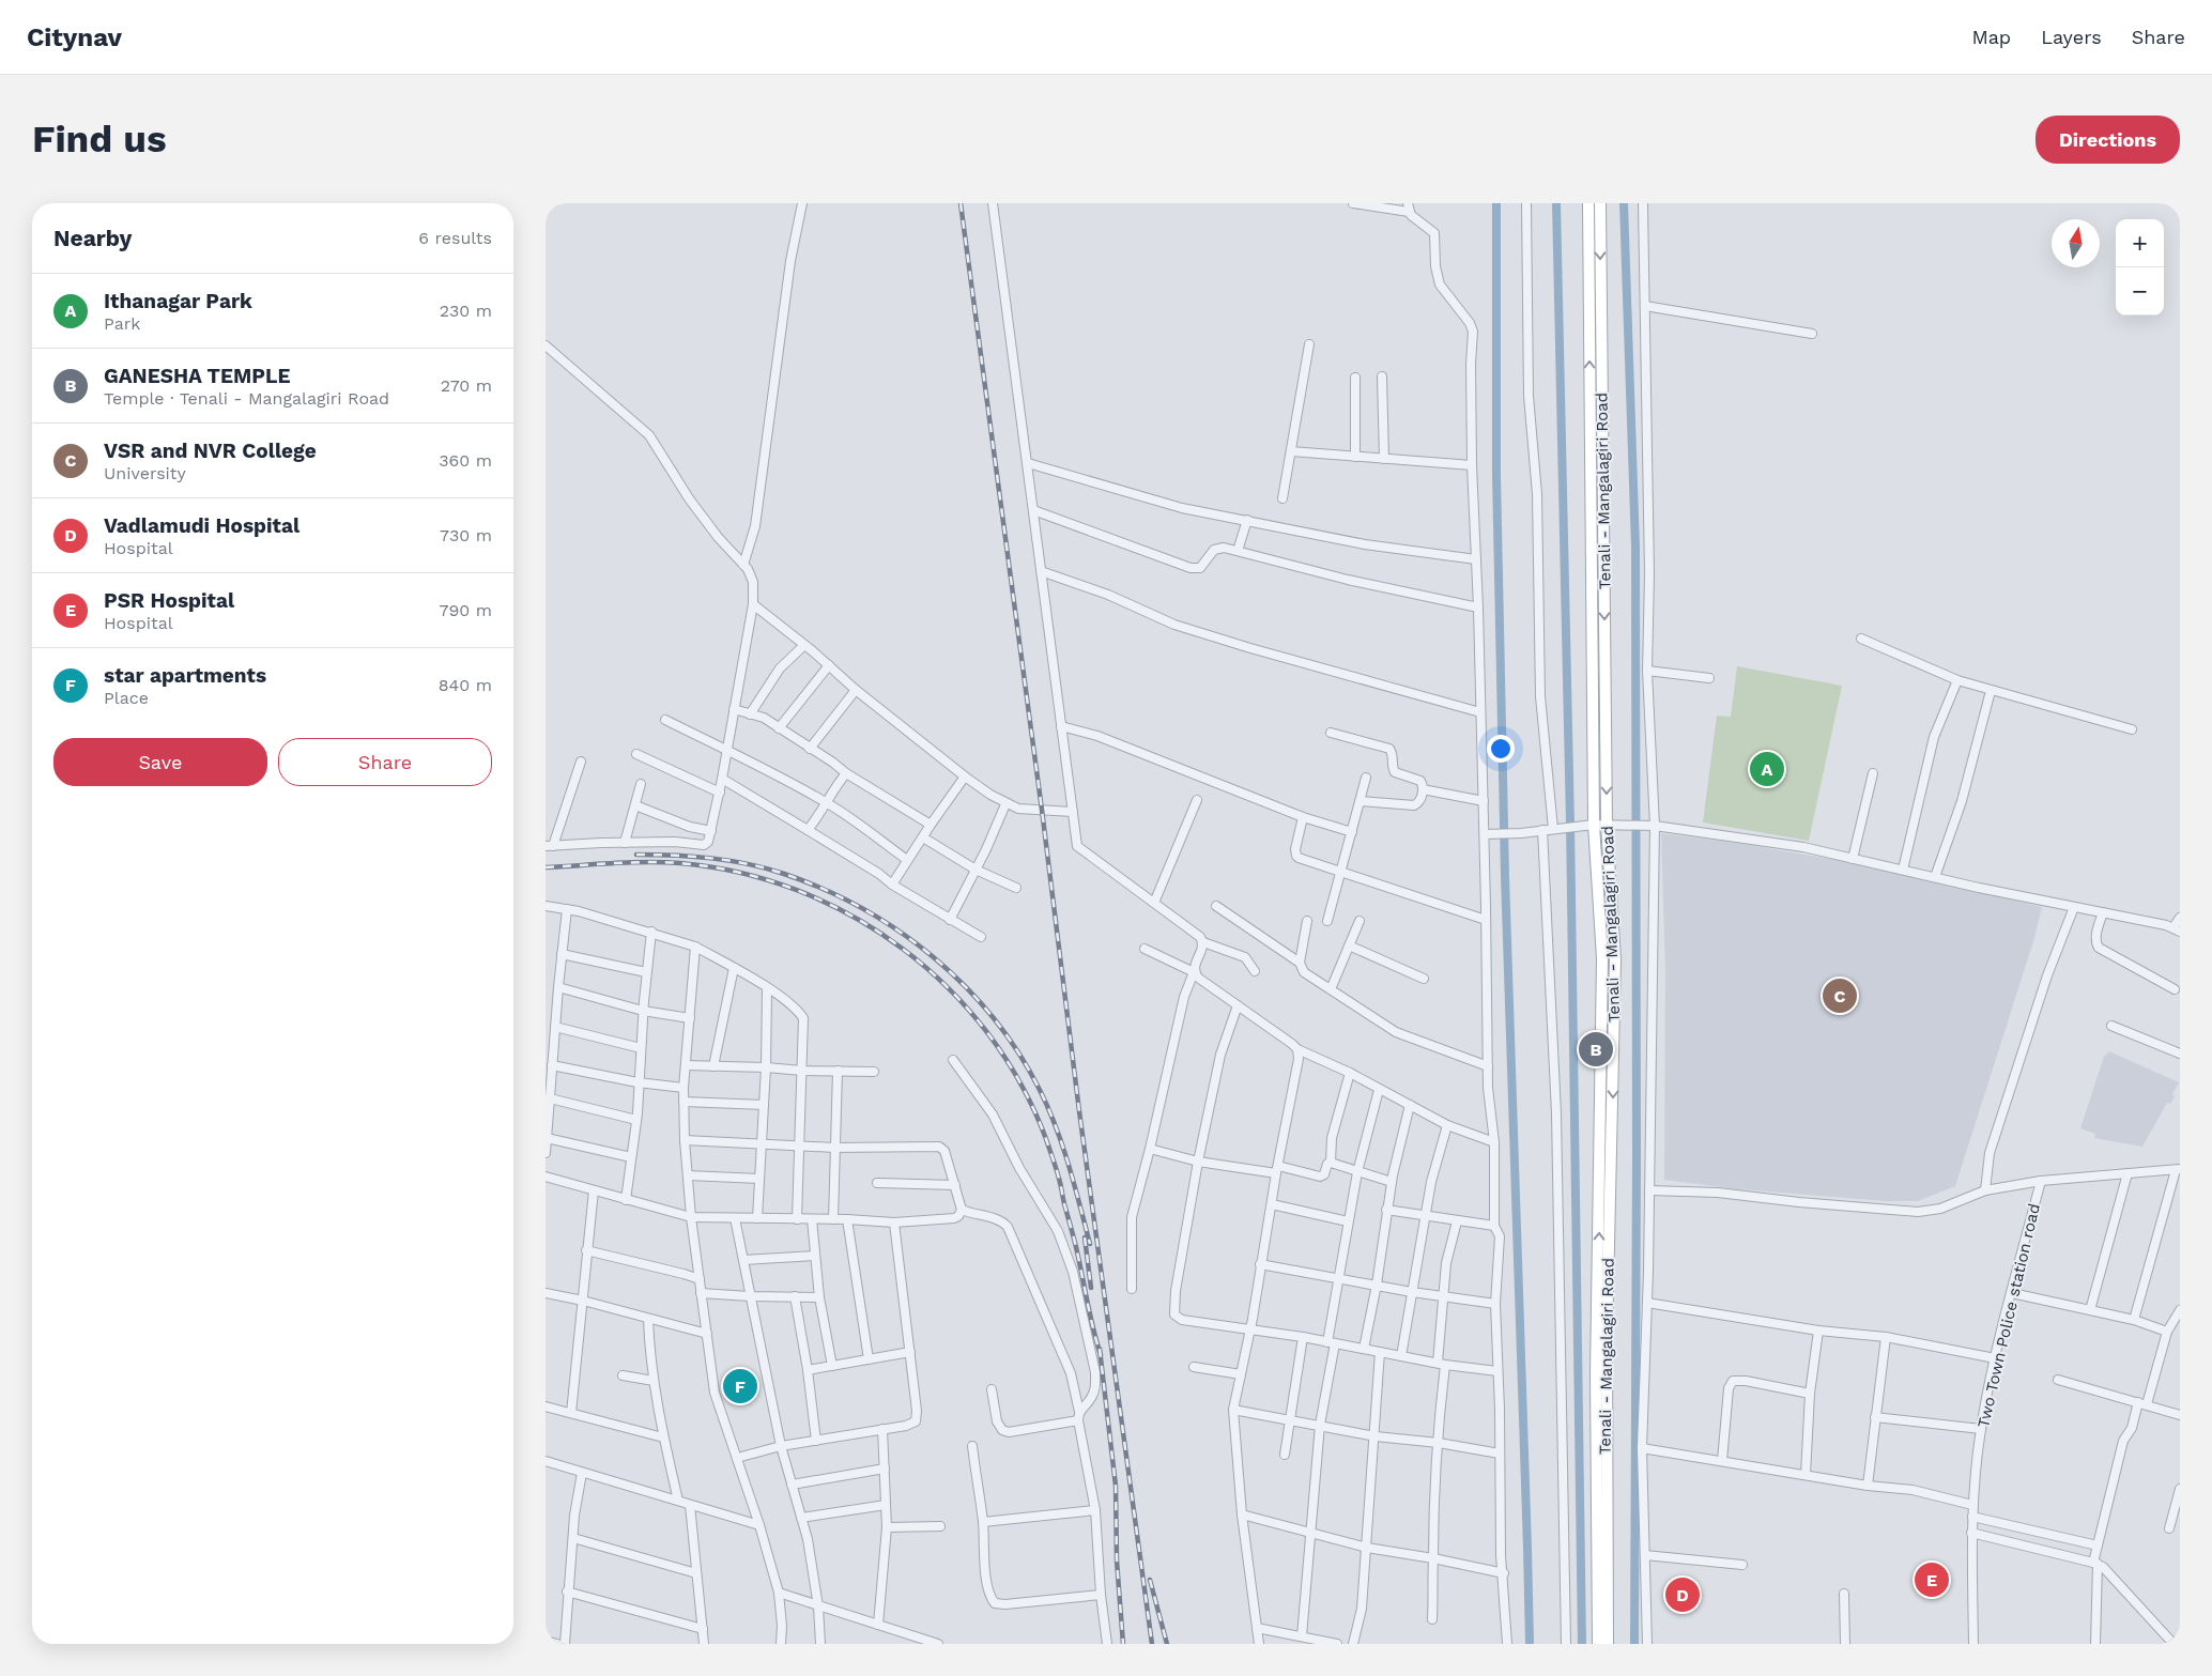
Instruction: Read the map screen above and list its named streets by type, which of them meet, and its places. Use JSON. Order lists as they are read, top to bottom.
{
  "streets": {
    "main road": ["Tenali - Mangalagiri Road"],
    "street": ["Two Town Police station road"]
  },
  "north": "top",
  "page": {
    "header": "Citynav",
    "nav": ["Map", "Layers", "Share"],
    "buttons": [
      "Directions",
      ["Save", "Share"]
    ],
    "title": "Find us",
    "heading": ["Nearby", "6 results"],
    "map_buttons": ["+", "−"],
    "list": [
      {
        "mark": "A",
        "name": "Ithanagar Park",
        "note": "Park",
        "value": "230 m"
      },
      {
        "mark": "B",
        "name": "GANESHA TEMPLE",
        "note": "Temple · Tenali - Mangalagiri Road",
        "value": "270 m"
      },
      {
        "mark": "C",
        "name": "VSR and NVR College",
        "note": "University",
        "value": "360 m"
      },
      {
        "mark": "D",
        "name": "Vadlamudi Hospital",
        "note": "Hospital",
        "value": "730 m"
      },
      {
        "mark": "E",
        "name": "PSR Hospital",
        "note": "Hospital",
        "value": "790 m"
      },
      {
        "mark": "F",
        "name": "star apartments",
        "note": "Place",
        "value": "840 m"
      }
    ],
    "pins": [
      "A",
      "C",
      "B",
      "F",
      "E",
      "D"
    ]
  }
}
